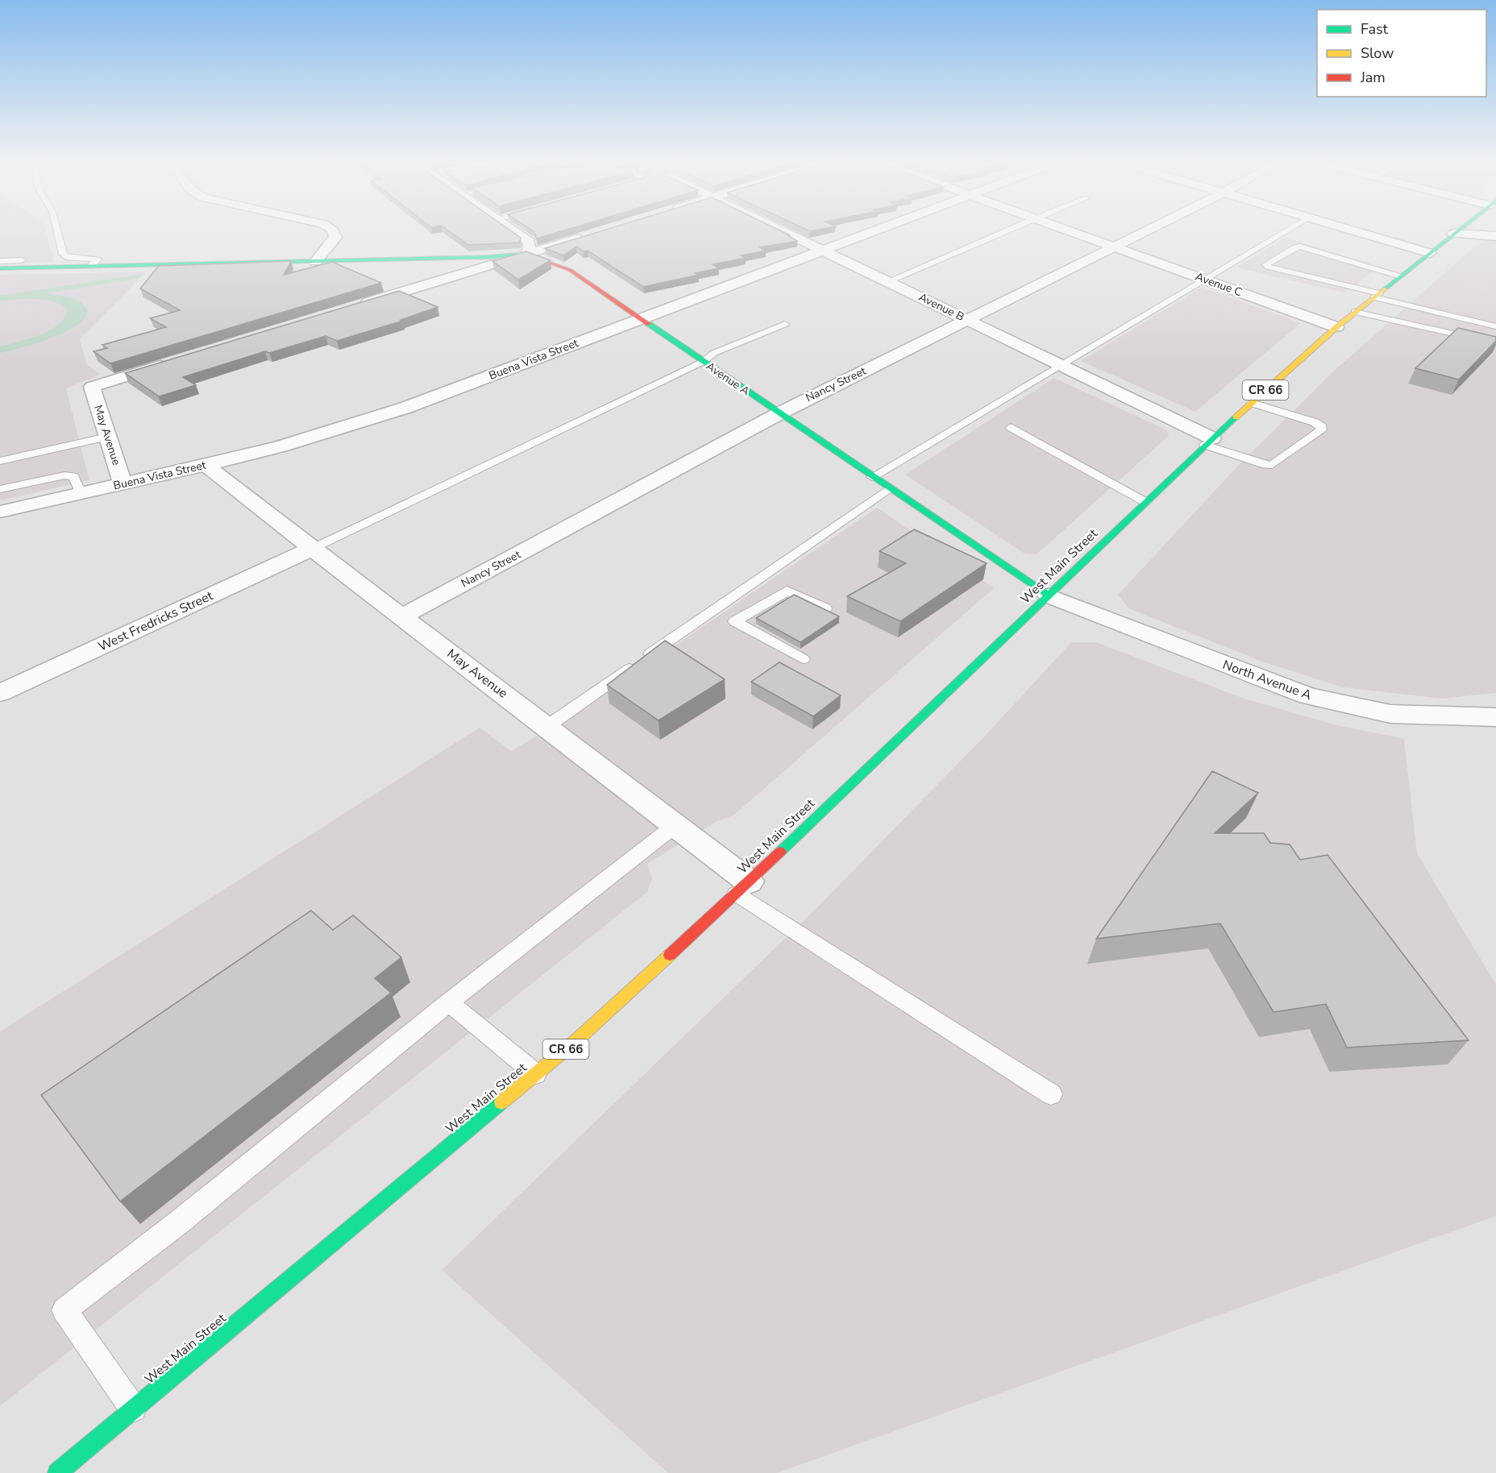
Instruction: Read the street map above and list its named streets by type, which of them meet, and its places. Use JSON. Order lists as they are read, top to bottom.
{
  "streets": {
    "main road": ["Avenue A", "CR 66", "West Main Street"],
    "street": [
      "Avenue C",
      "Avenue B",
      "Buena Vista Street",
      "Nancy Street",
      "May Avenue",
      "West Fredricks Street",
      "North Avenue A"
    ]
  },
  "crossings": [
    ["Avenue C", "Nancy Street"],
    ["Avenue C", "West Main Street"],
    ["Avenue B", "Buena Vista Street"],
    ["Avenue B", "Nancy Street"],
    ["Avenue B", "West Main Street"],
    ["Buena Vista Street", "Avenue A"],
    ["Buena Vista Street", "May Avenue"],
    ["Avenue A", "Nancy Street"],
    ["Avenue A", "West Main Street"],
    ["Avenue A", "North Avenue A"],
    ["Nancy Street", "May Avenue"],
    ["May Avenue", "West Main Street"],
    ["May Avenue", "West Fredricks Street"],
    ["West Main Street", "North Avenue A"]
  ],
  "legend": ["Fast", "Slow", "Jam"]
}
